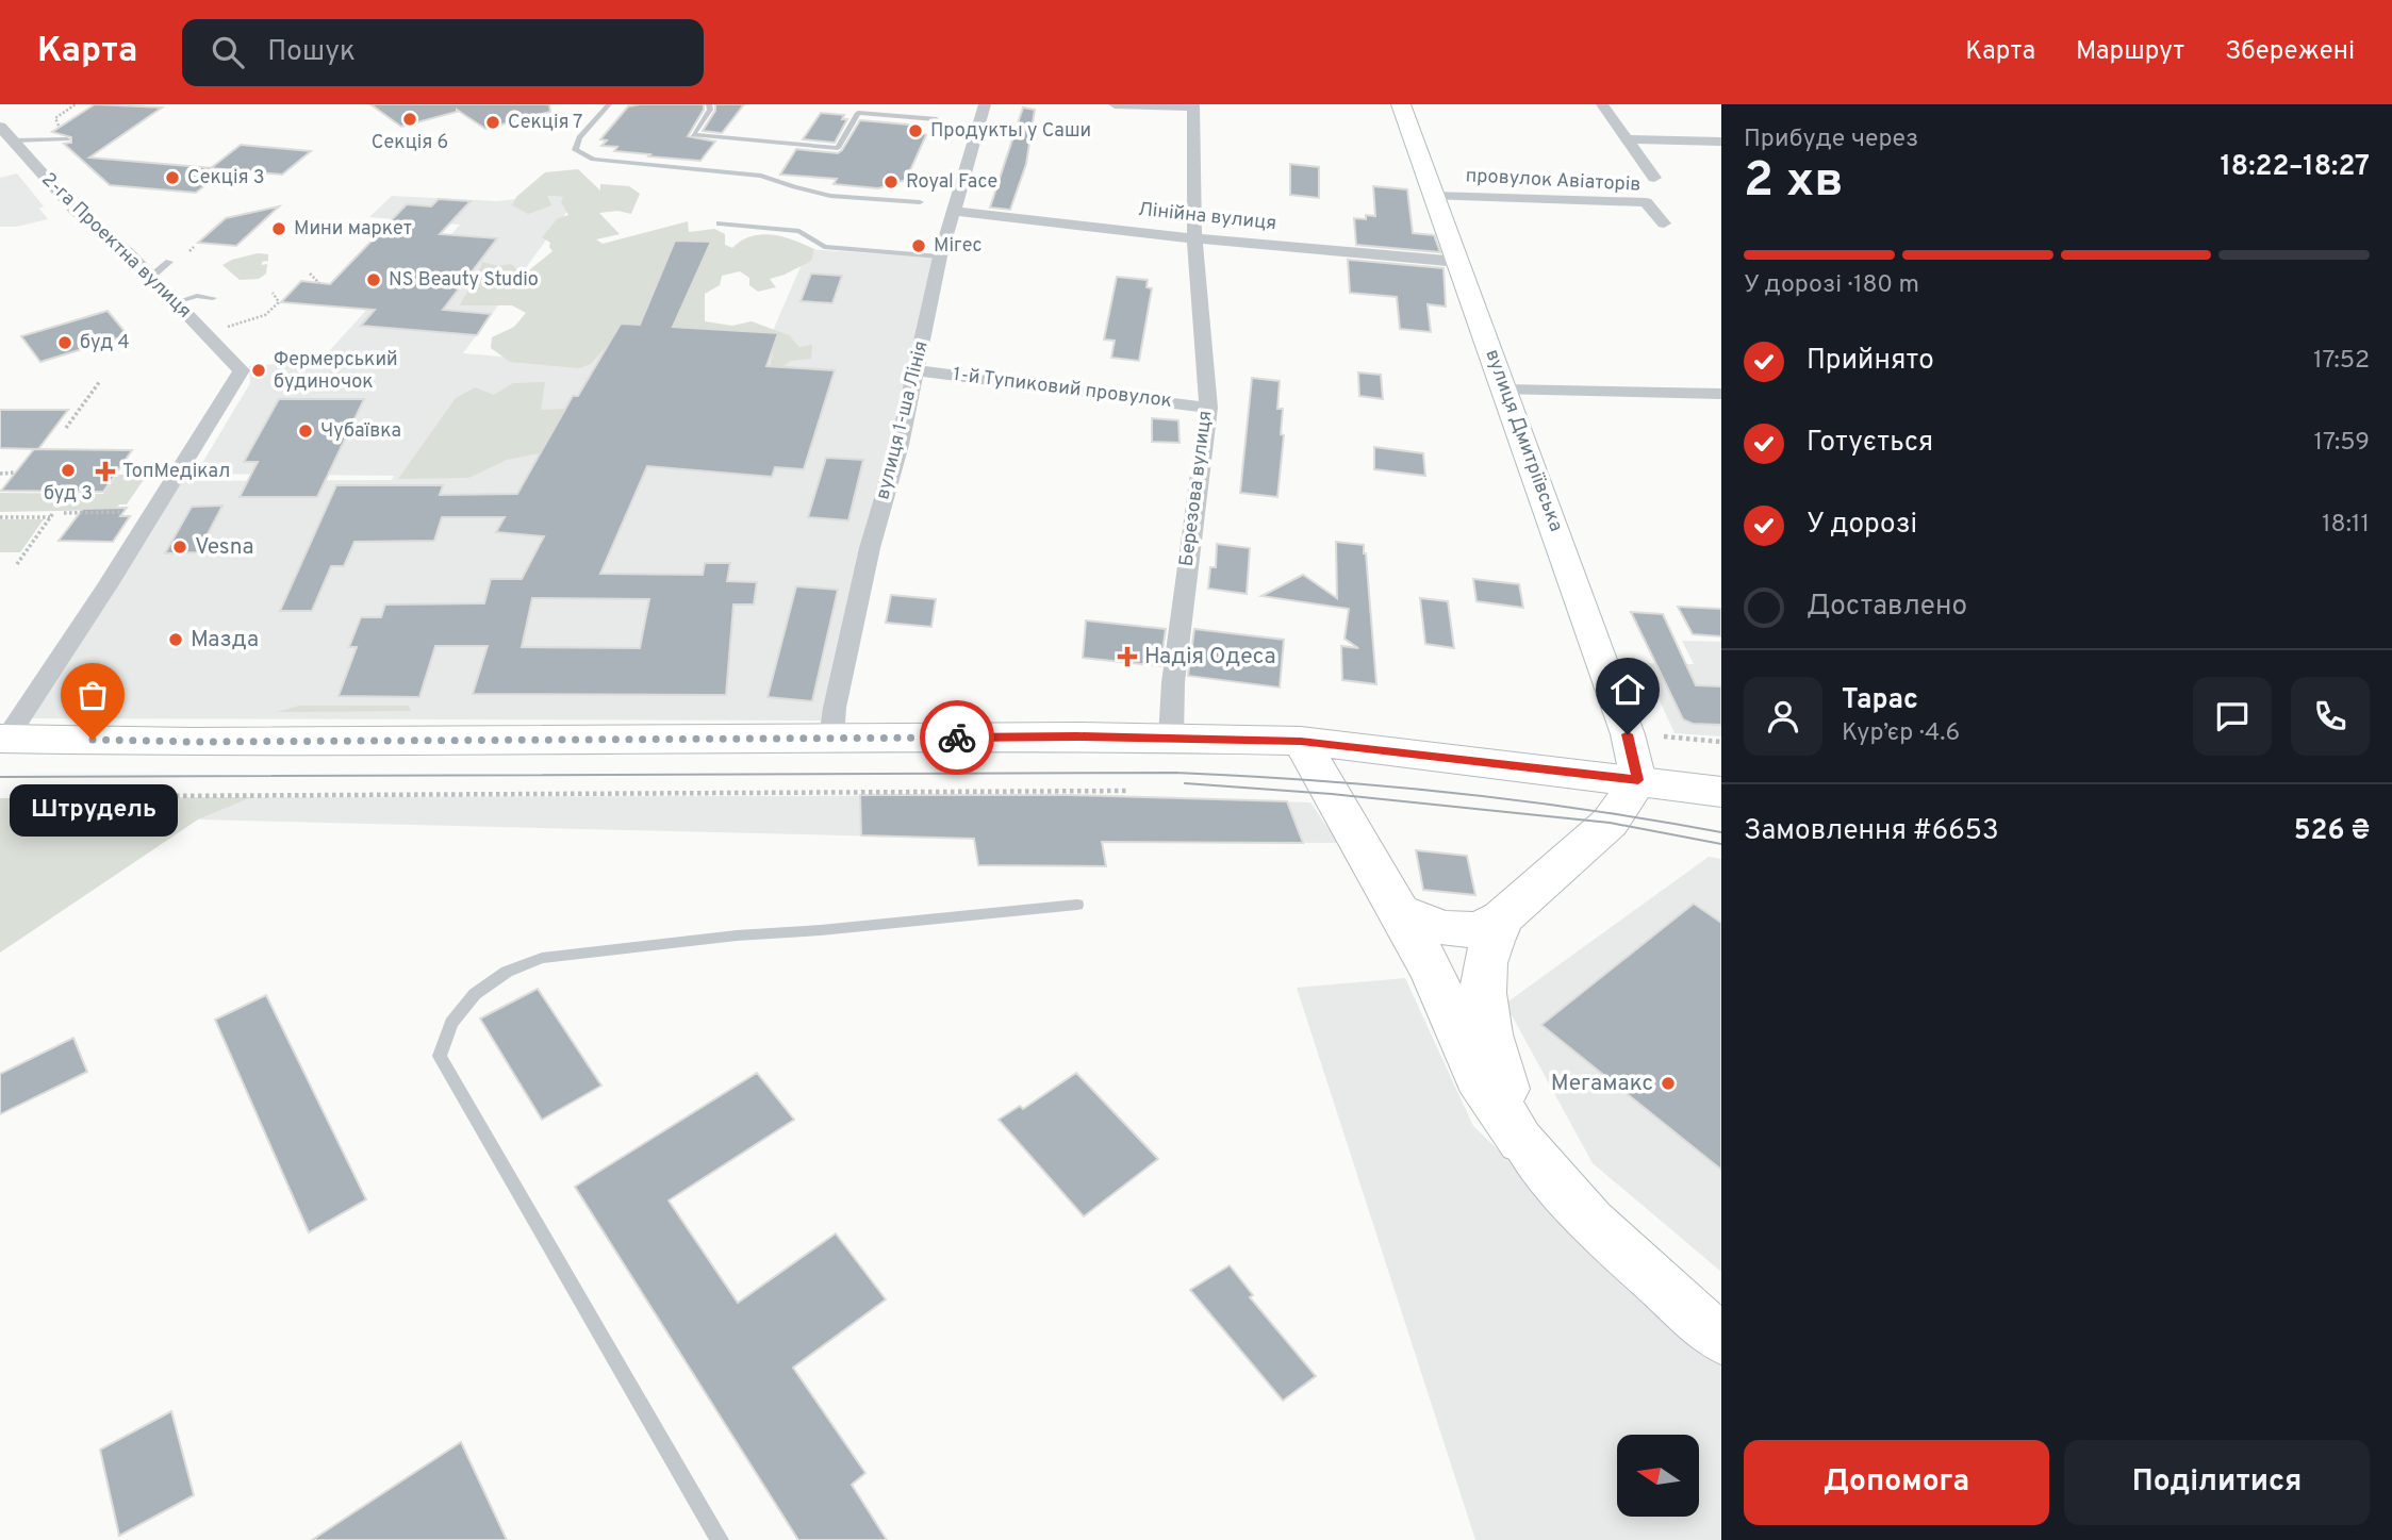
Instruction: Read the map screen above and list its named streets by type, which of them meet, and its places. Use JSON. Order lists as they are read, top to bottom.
{
  "streets": {
    "main road": ["вулиця Дмитріївська"],
    "street": [
      "провулок Авіаторів",
      "Лінійна вулиця",
      "2-га Проектна вулиця",
      "1-й Тупиковий провулок",
      "вулиця 1-ша Лінія",
      "Березова вулиця"
    ]
  },
  "crossings": [
    ["провулок Авіаторів", "вулиця Дмитріївська"],
    ["Лінійна вулиця", "вулиця 1-ша Лінія"],
    ["Лінійна вулиця", "вулиця Дмитріївська"],
    ["Лінійна вулиця", "Березова вулиця"],
    ["1-й Тупиковий провулок", "вулиця 1-ша Лінія"],
    ["1-й Тупиковий провулок", "Березова вулиця"]
  ],
  "places": {
    "other": [
      "Секція 6",
      "Секція 7",
      "Продукты у Саши",
      "Секція 3",
      "Royal Face",
      "Мини маркет",
      "Мігес",
      "NS Beauty Studio",
      "буд 4",
      "Фермерський будиночок",
      "Чубаївка",
      "буд 3",
      "Vesna",
      "Мазда",
      "Штрудель",
      "Мегамакс"
    ],
    "health": ["ТопМедікал", "Надія Одеса"]
  },
  "north": "left",
  "page": {
    "header": "Карта",
    "search": "Пошук",
    "nav": ["Карта", "Маршрут", "Збережені"],
    "heading": ["2 хв", "Прибуде через", "18:22–18:27"],
    "panel": [
      "Тарас",
      "Кур’єр · 4.6",
      "Замовлення #6653",
      "526 ₴"
    ],
    "bar": "У дорозі · 180 m",
    "list": [
      ["Прийнято", "17:52"],
      ["Готується", "17:59"],
      ["У дорозі", "18:11"],
      "Доставлено"
    ],
    "bubble": "Штрудель",
    "buttons": ["Допомога", "Поділитися"]
  }
}
